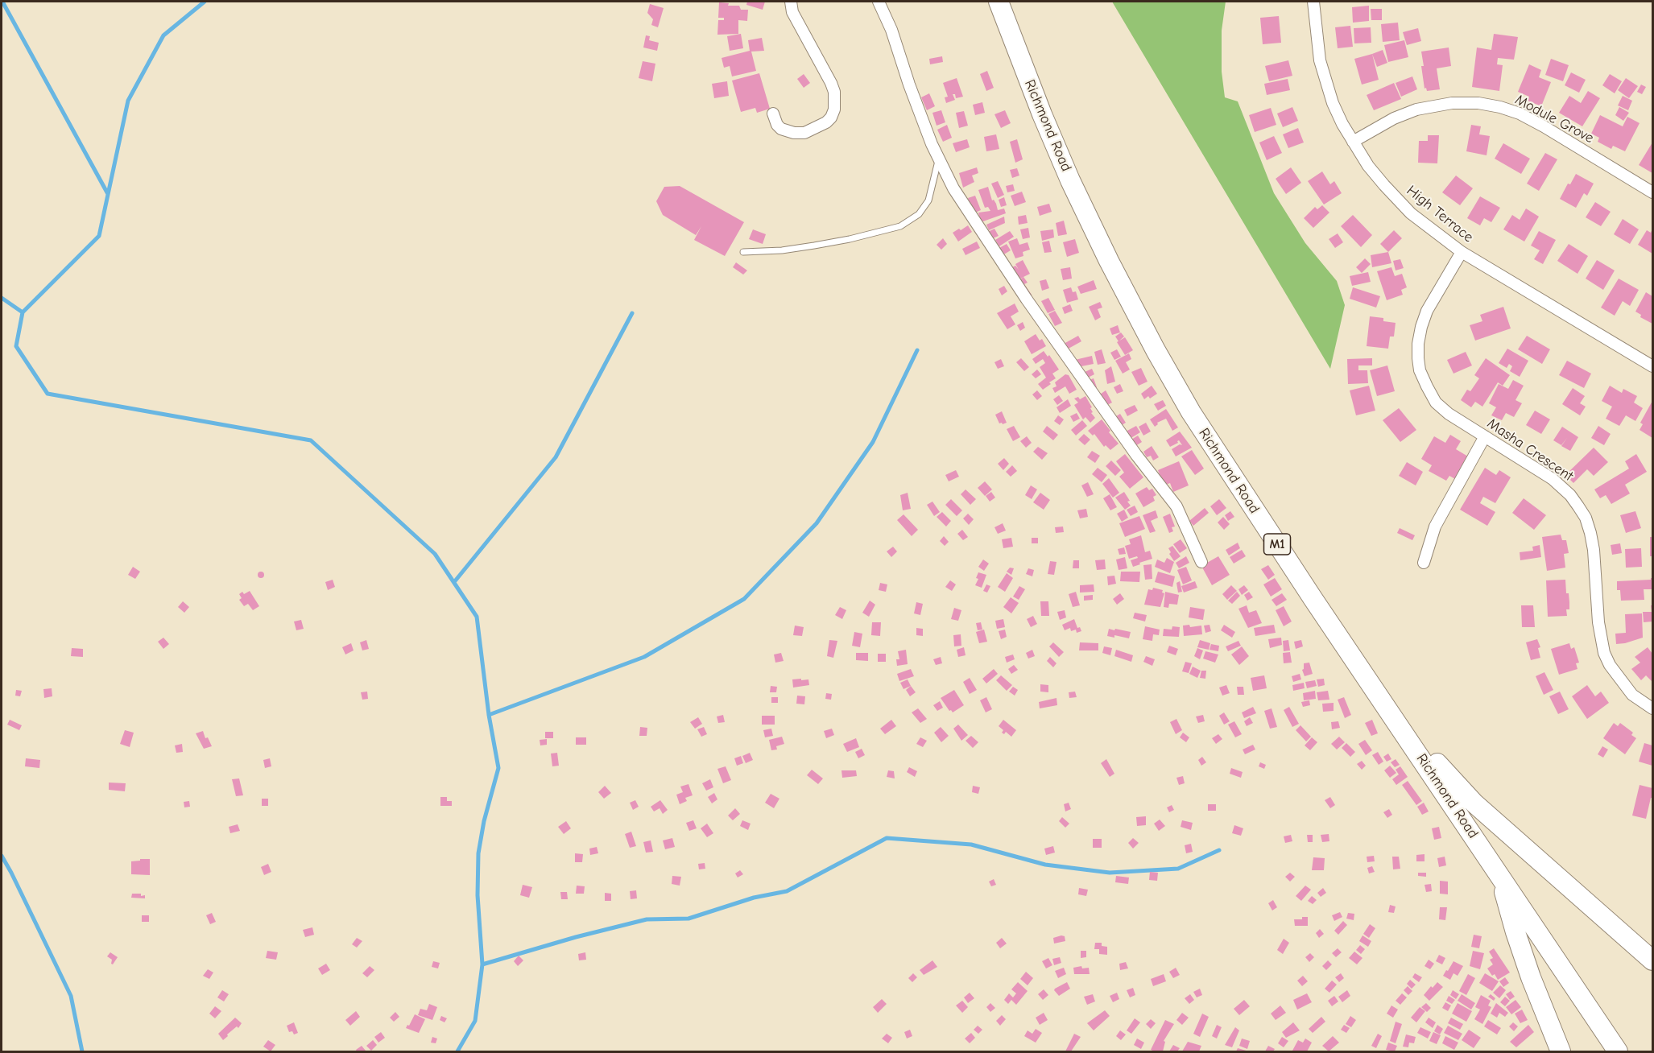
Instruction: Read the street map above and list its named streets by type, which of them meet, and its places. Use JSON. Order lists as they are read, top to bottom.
{
  "streets": {
    "highway": ["Richmond Road", "M1"],
    "street": ["Module Grove", "High Terrace", "Masha Crescent"]
  },
  "crossings": [
    ["Module Grove", "High Terrace"],
    ["High Terrace", "Masha Crescent"]
  ]
}
